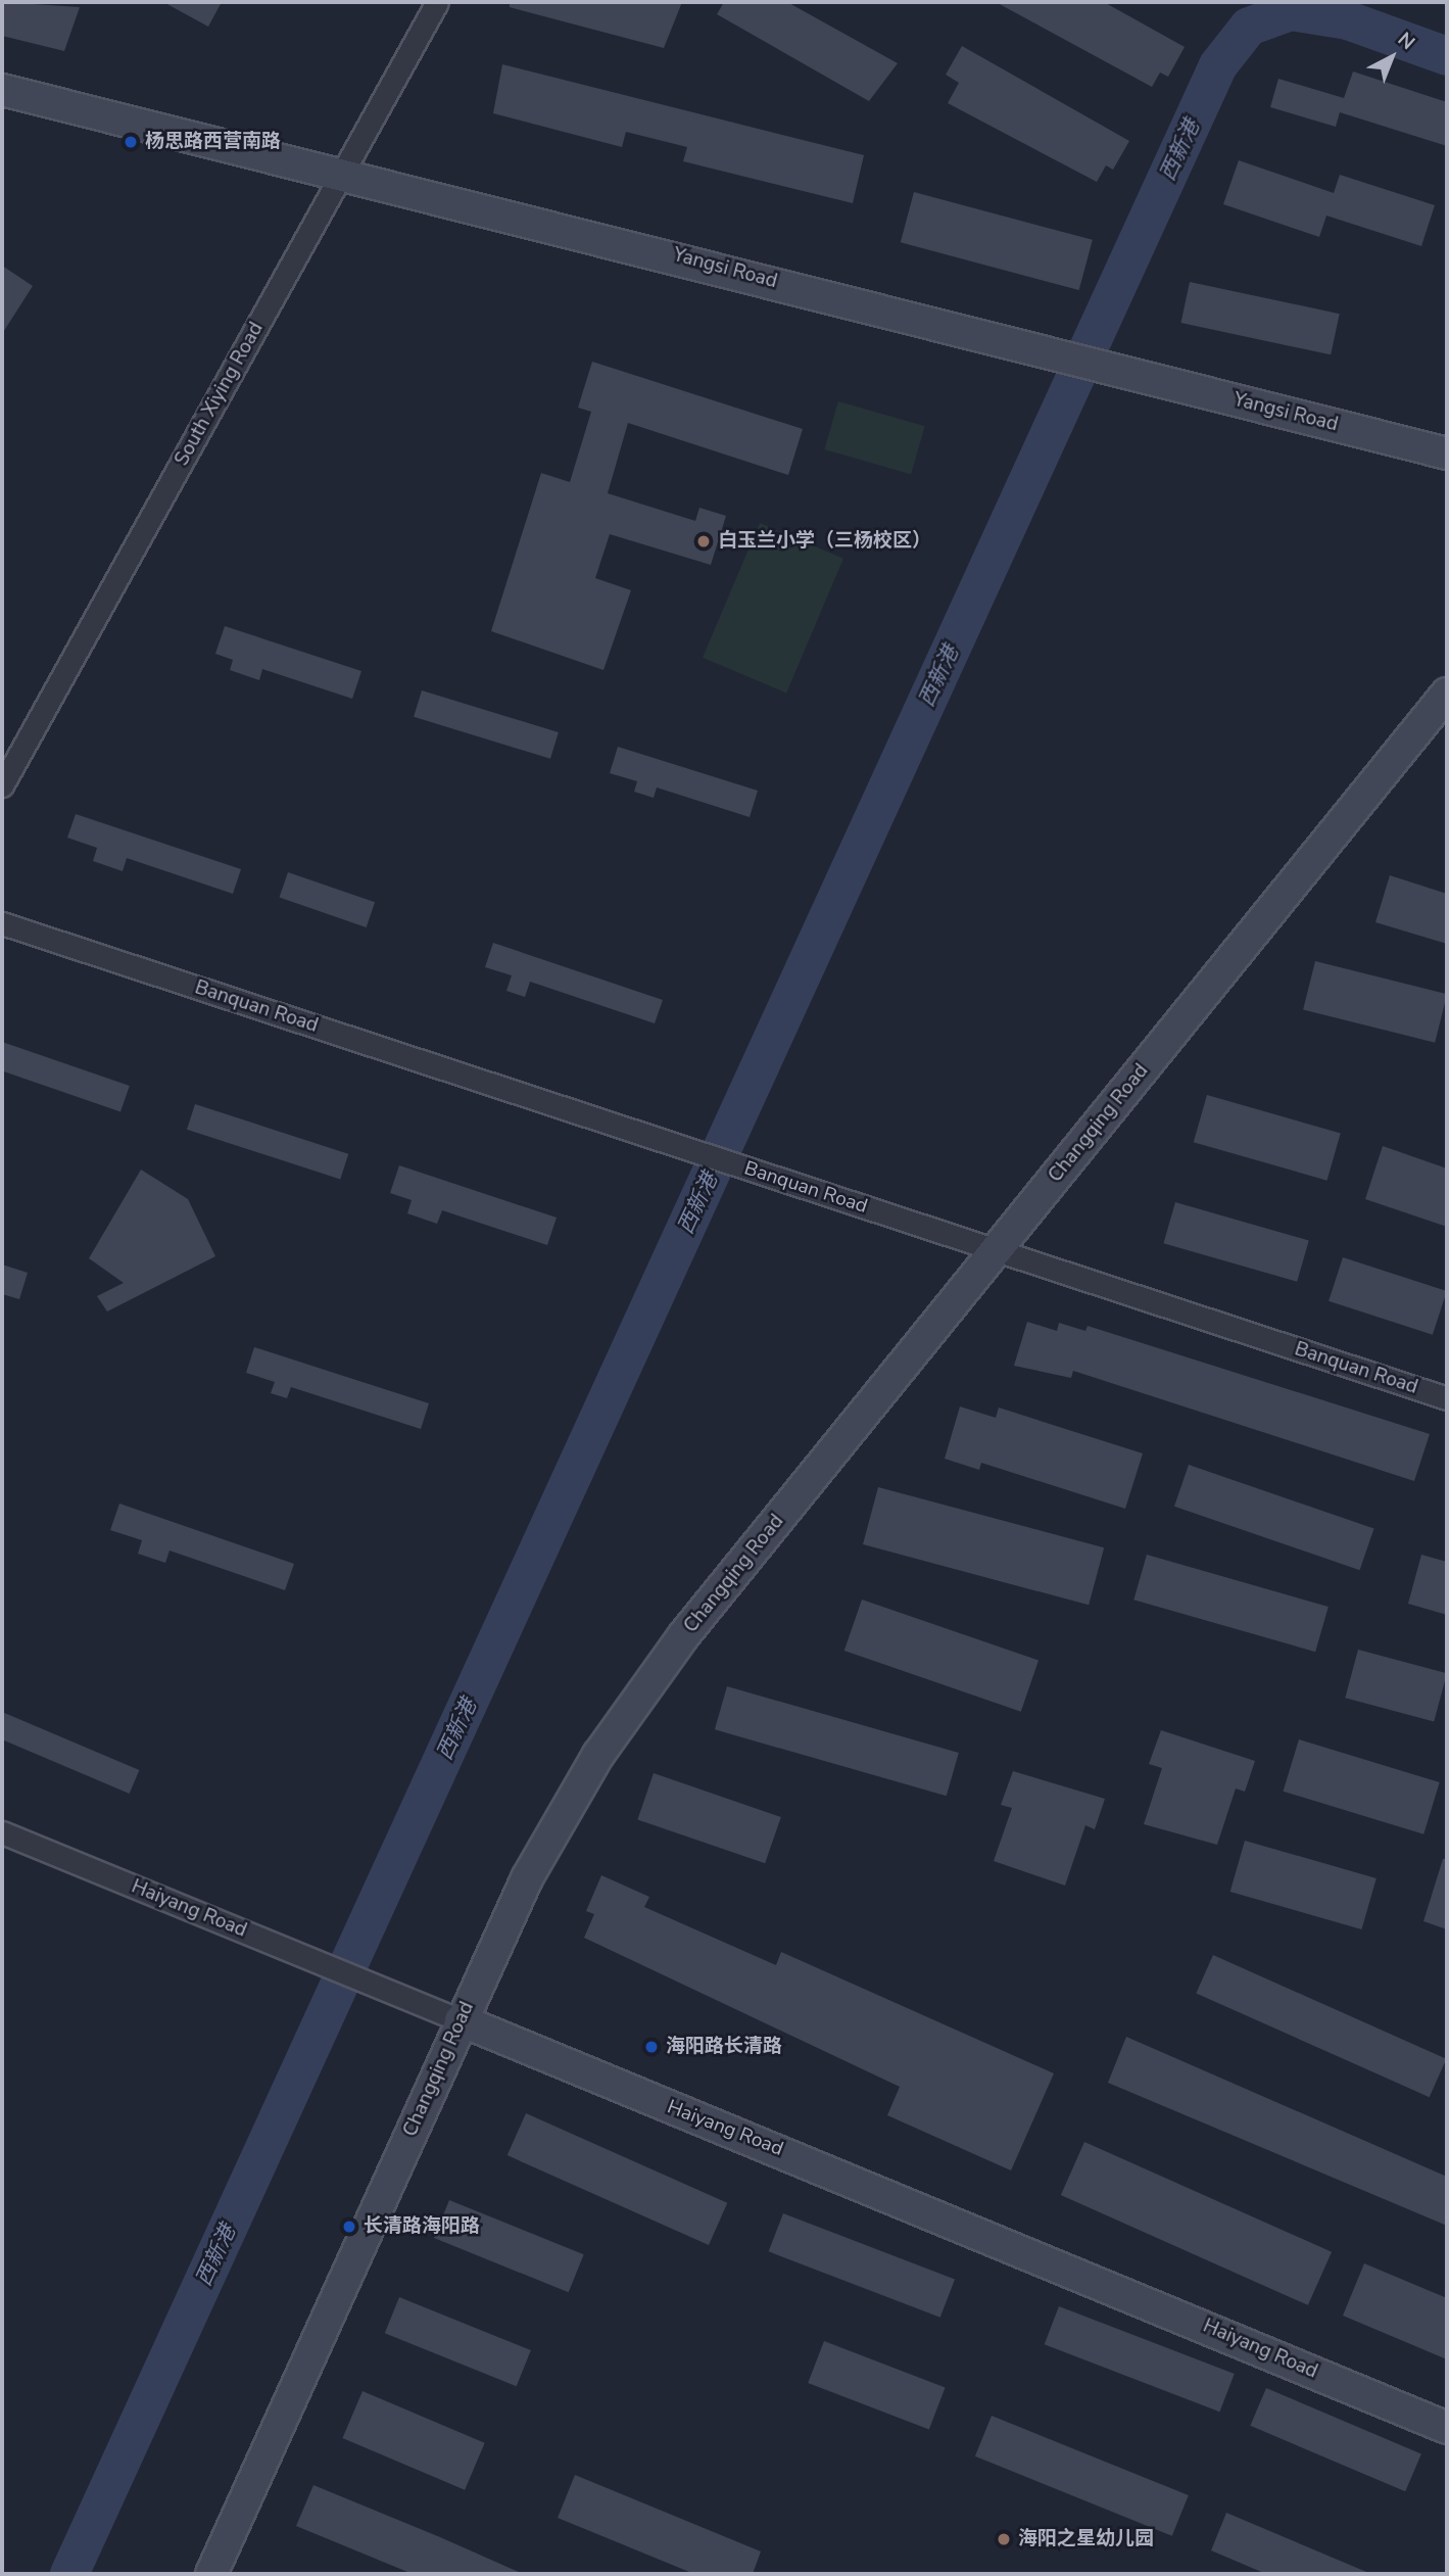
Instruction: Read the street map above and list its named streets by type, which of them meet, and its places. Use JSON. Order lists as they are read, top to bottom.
{
  "streets": {
    "street": [
      "Yangsi Road",
      "South Xiying Road",
      "Banquan Road",
      "Changqing Road",
      "Haiyang Road"
    ]
  },
  "crossings": [
    ["Yangsi Road", "South Xiying Road"],
    ["Banquan Road", "Changqing Road"],
    ["Changqing Road", "Haiyang Road"]
  ],
  "water": ["西新港"],
  "places": [
    "杨思路西营南路",
    "白玉兰小学（三杨校区）",
    "海阳路长清路",
    "长清路海阳路",
    "海阳之星幼儿园"
  ],
  "north": "top right"
}
